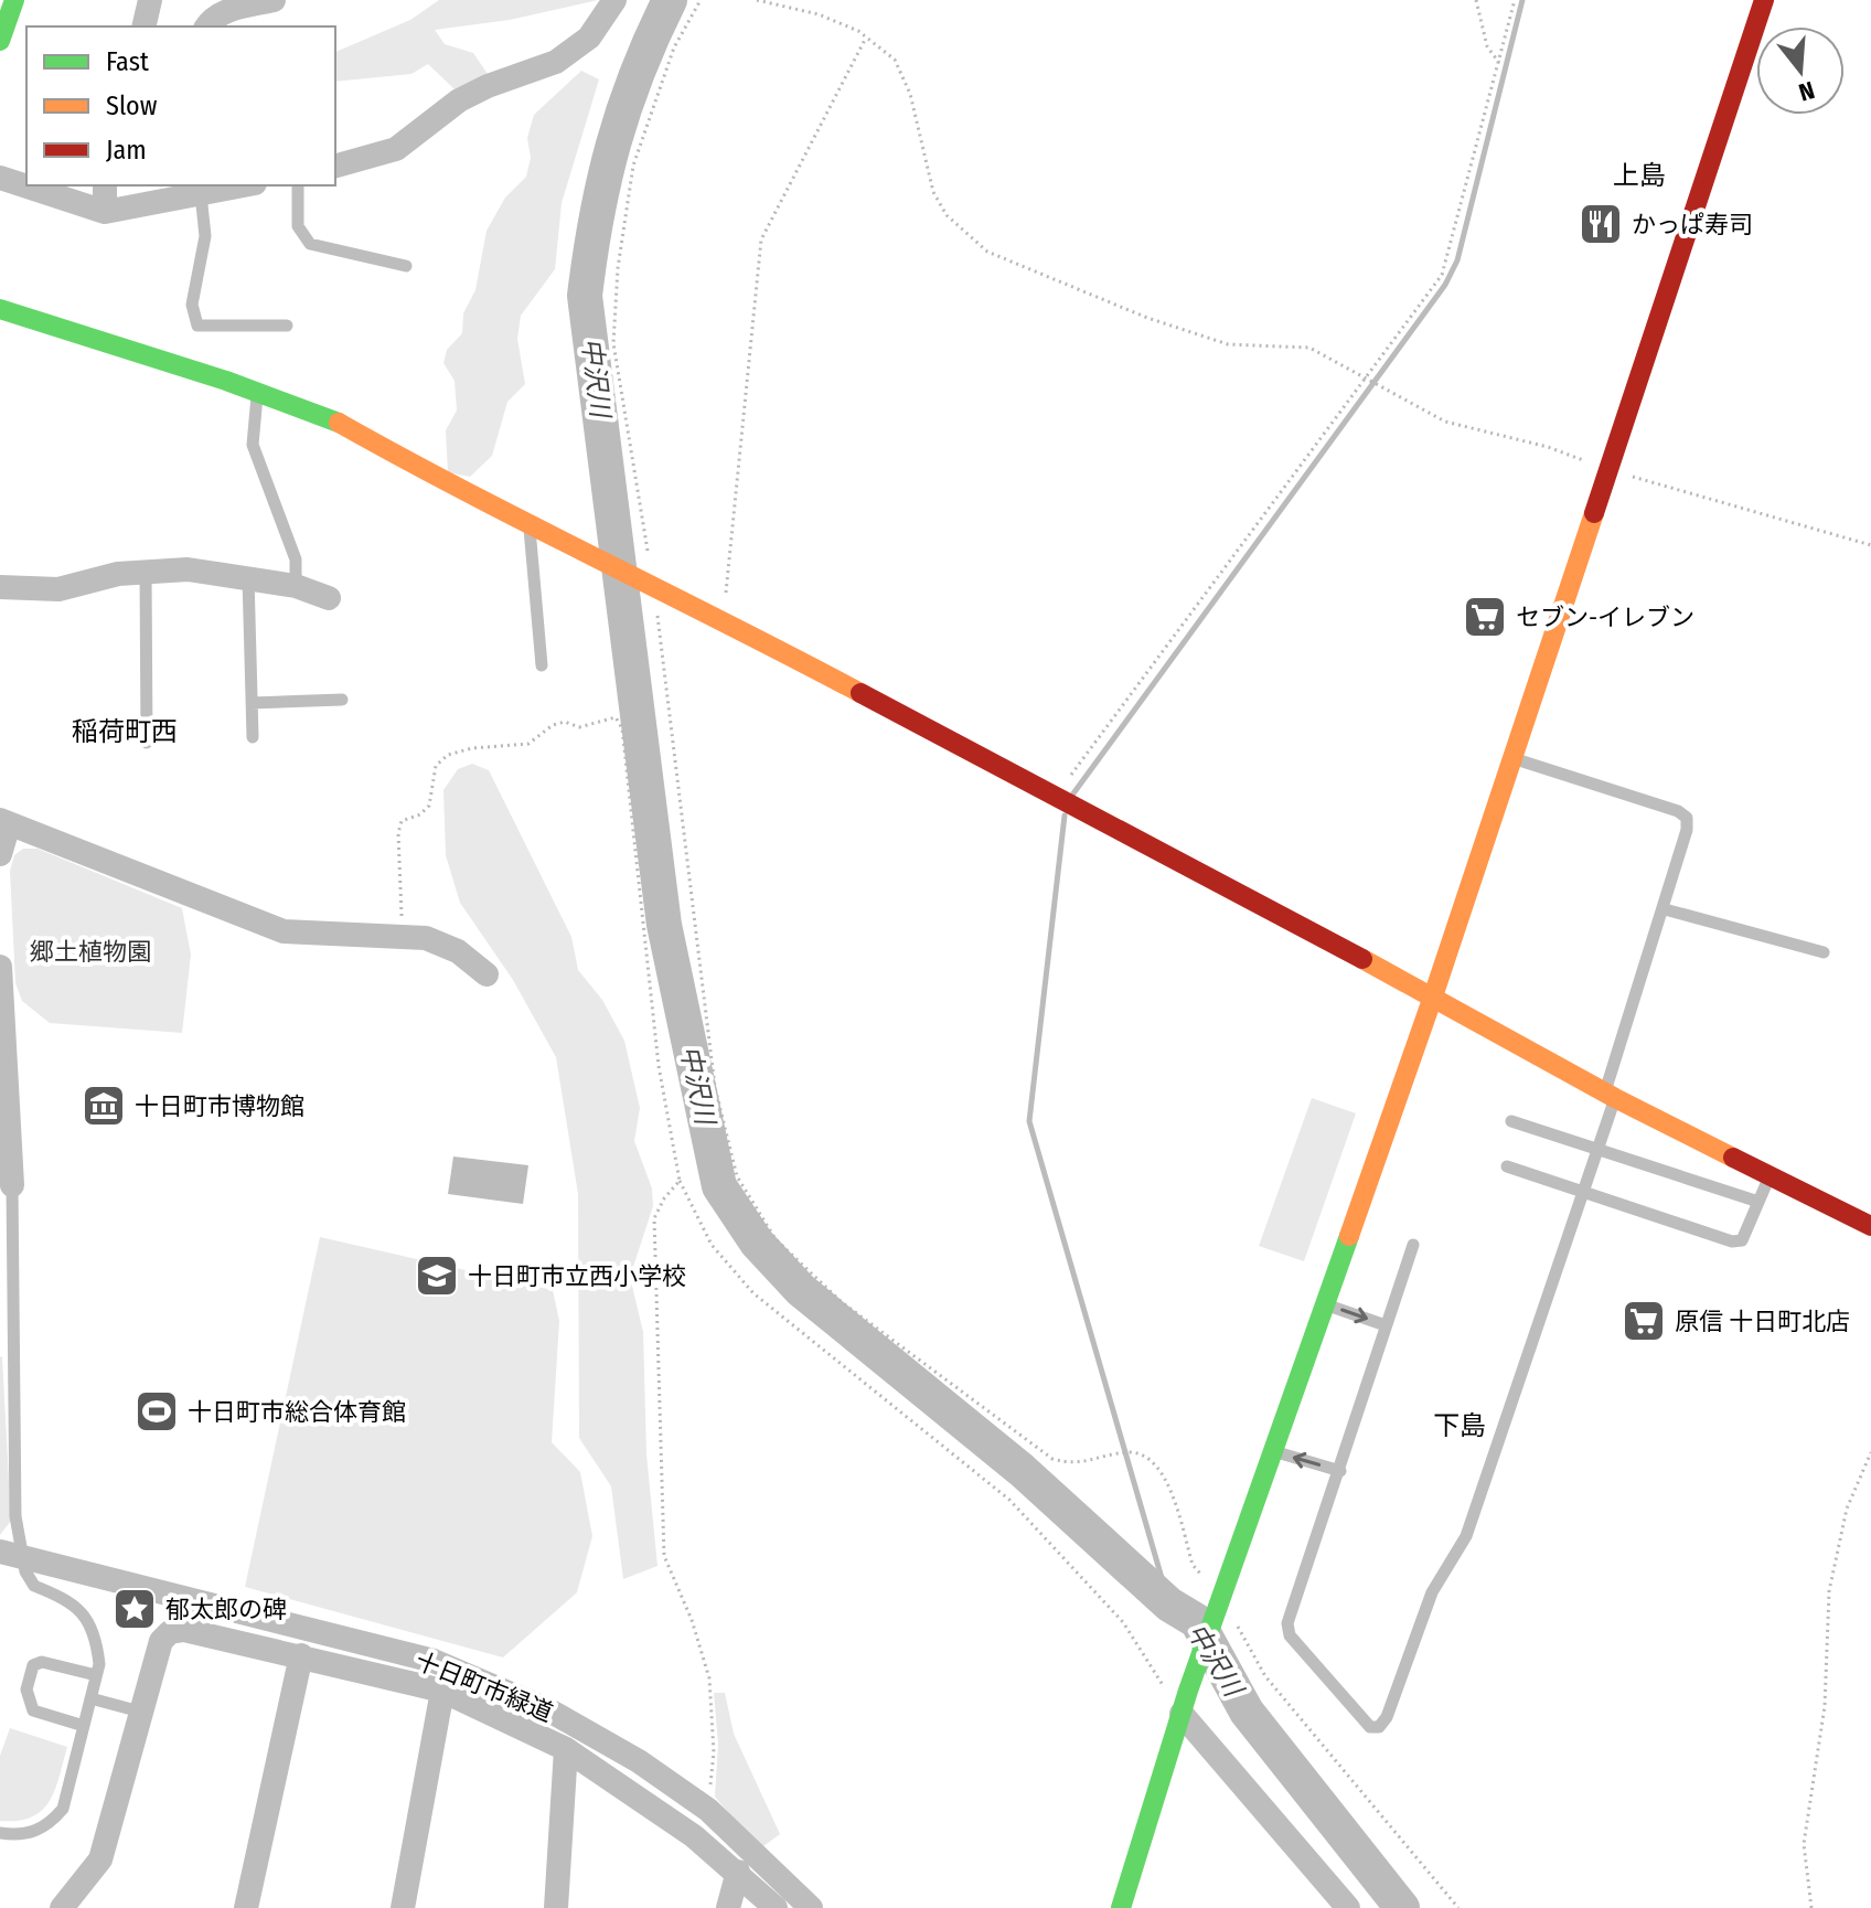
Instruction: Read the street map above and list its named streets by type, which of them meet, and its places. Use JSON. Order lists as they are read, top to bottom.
{
  "streets": {
    "street": ["十日町市緑道"]
  },
  "districts": ["上島", "稲荷町西", "下島"],
  "water": ["中沢川"],
  "parks": ["郷土植物園"],
  "places": {
    "restaurant": ["かっぱ寿司"],
    "supermarket": ["セブン-イレブン", "原信 十日町北店"],
    "museum": ["十日町市博物館"],
    "school or university": ["十日町市立西小学校"],
    "sports": ["十日町市総合体育館"],
    "place": ["郁太郎の碑"]
  },
  "legend": ["Fast", "Slow", "Jam"],
  "north": "bottom"
}
